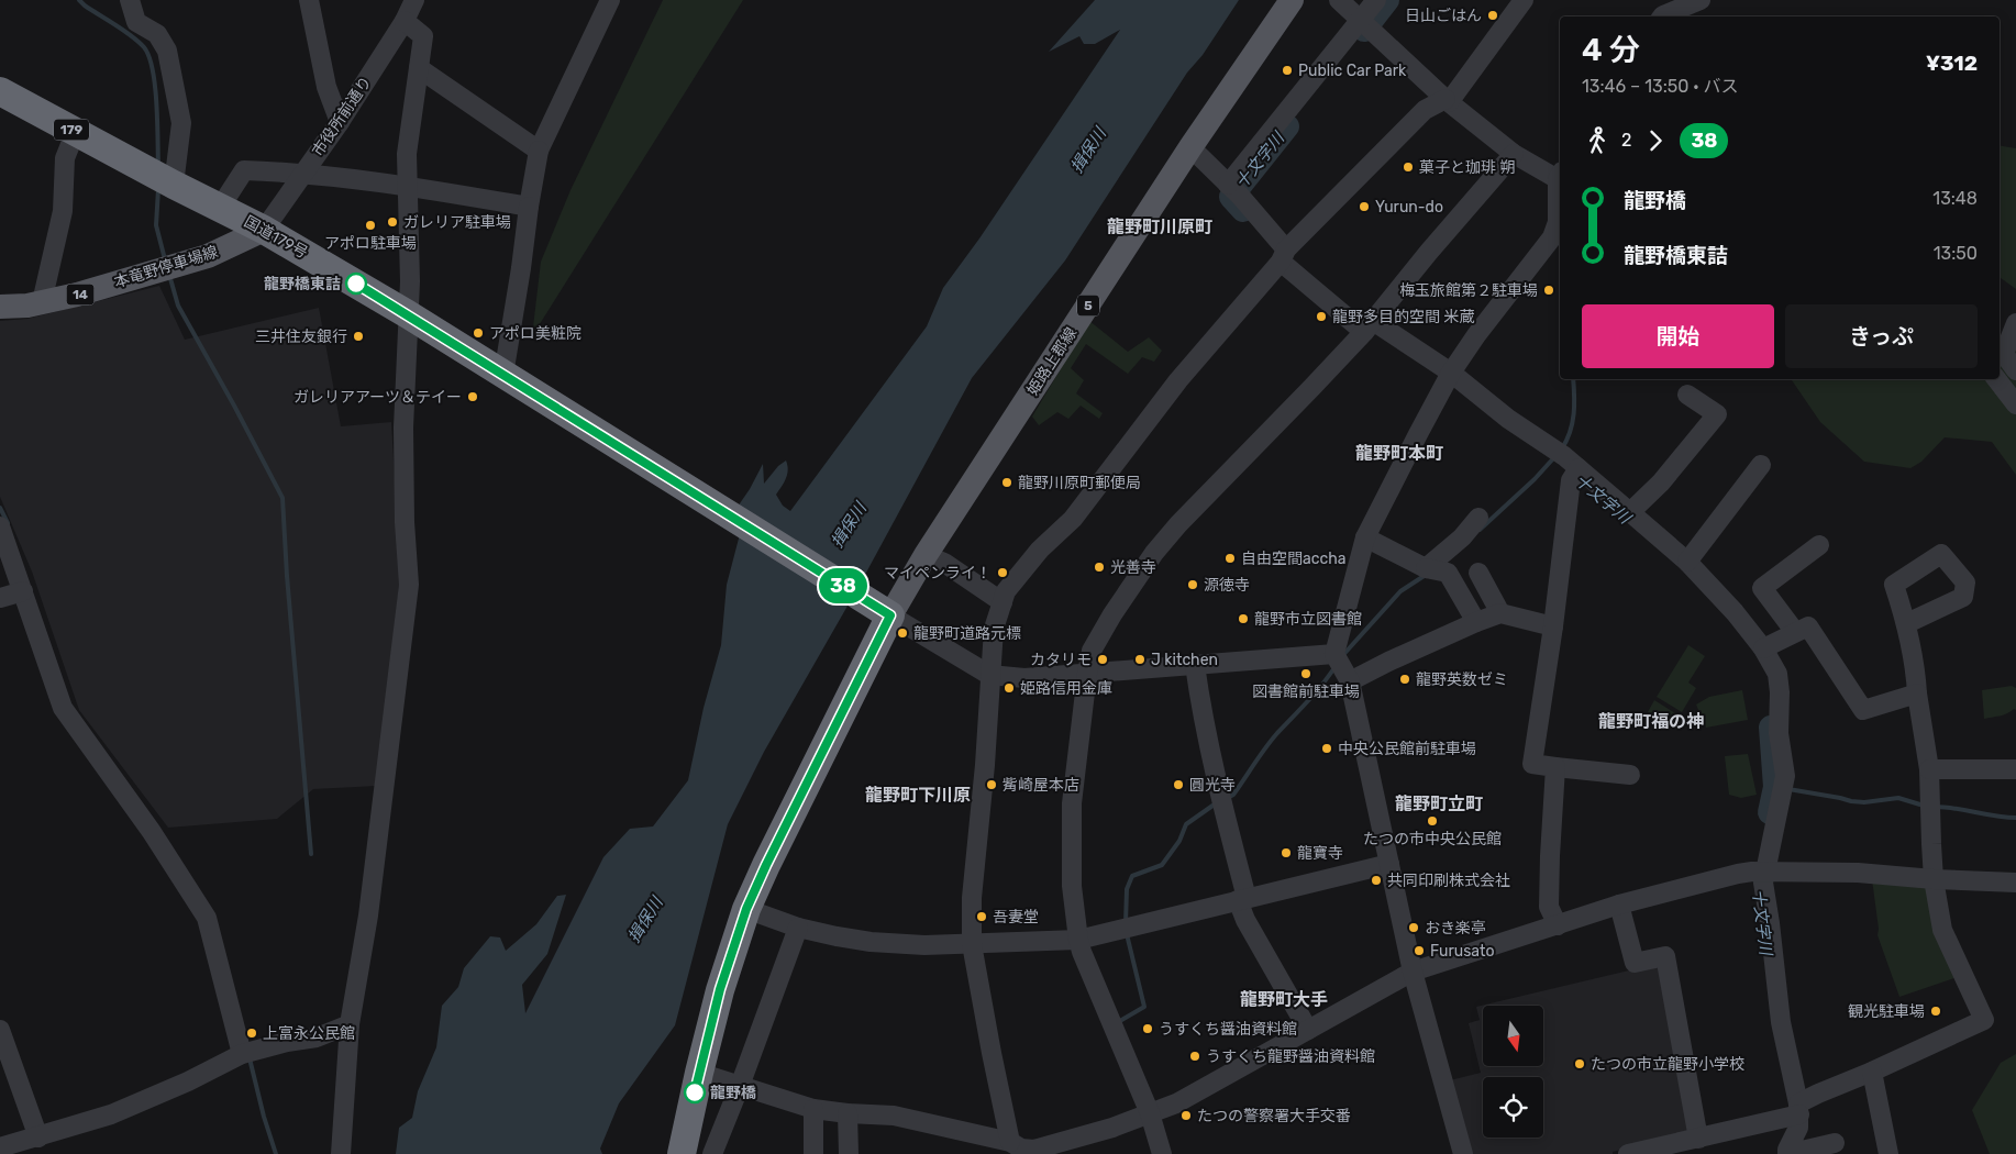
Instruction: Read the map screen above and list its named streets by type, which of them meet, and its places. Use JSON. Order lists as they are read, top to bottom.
{
  "streets": {
    "highway": ["179", "国道179号"],
    "main road": [
      "本竜野停車場線",
      "14",
      "5",
      "姫路上郡線"
    ],
    "street": ["市役所前通り"]
  },
  "crossings": [
    ["市役所前通り", "国道179号"],
    ["市役所前通り", "本竜野停車場線"],
    ["国道179号", "本竜野停車場線"],
    ["国道179号", "姫路上郡線"]
  ],
  "districts": [
    "龍野町川原町",
    "龍野町本町",
    "龍野町福の神",
    "龍野町下川原",
    "龍野町立町",
    "龍野町大手"
  ],
  "water": ["揖保川", "十文字川"],
  "places": [
    "日山ごはん",
    "Public Car Park",
    "菓子と珈琲 朔",
    "Yurun-do",
    "ガレリア駐車場",
    "アポロ駐車場",
    "龍野橋東詰",
    "梅玉旅館第２駐車場",
    "龍野多目的空間 米蔵",
    "アポロ美粧院",
    "三井住友銀行",
    "ガレリアアーツ＆テイー",
    "龍野川原町郵便局",
    "自由空間accha",
    "光善寺",
    "マイペンライ！",
    "源徳寺",
    "龍野市立図書館",
    "龍野町道路元標",
    "カタリモ",
    "J kitchen",
    "図書館前駐車場",
    "龍野英数ゼミ",
    "姫路信用金庫",
    "中央公民館前駐車場",
    "觜崎屋本店",
    "圓光寺",
    "たつの市中央公民館",
    "龍寶寺",
    "共同印刷株式会社",
    "吾妻堂",
    "おき楽亭",
    "Furusato",
    "観光駐車場",
    "うすくち醤油資料館",
    "上富永公民館",
    "うすくち龍野醤油資料館",
    "たつの市立龍野小学校",
    "龍野橋",
    "たつの警察署大手交番"
  ],
  "lines": ["bus line 38"],
  "north": "bottom",
  "page": {
    "on_map": "38",
    "heading": ["4 分", "13:46 – 13:50 · バス", "¥312"],
    "legs": ["2", "38"],
    "list": [
      {
        "name": "龍野橋",
        "value": "13:48"
      },
      {
        "name": "龍野橋東詰",
        "value": "13:50"
      }
    ],
    "buttons": ["開始", "きっぷ"]
  }
}
